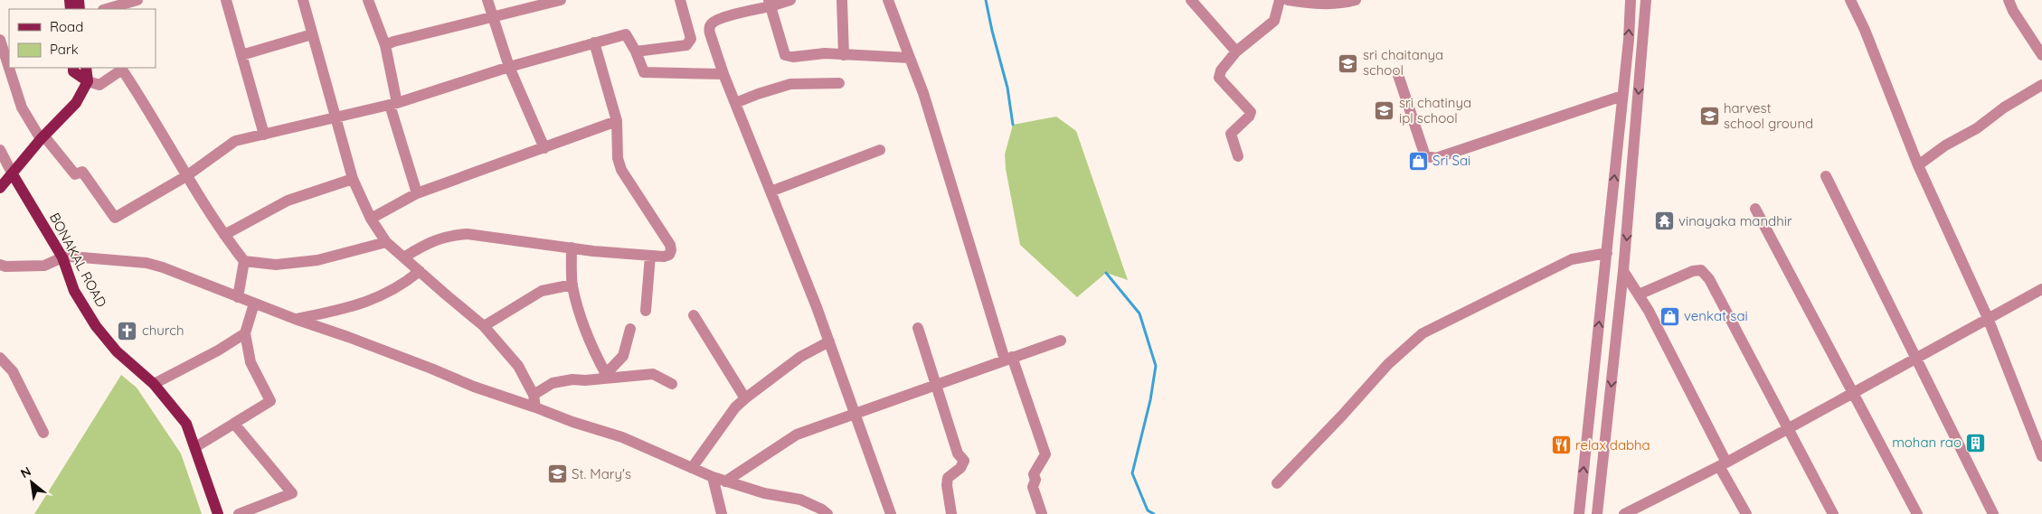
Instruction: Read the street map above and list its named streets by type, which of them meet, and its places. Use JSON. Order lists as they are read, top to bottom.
{
  "streets": {
    "main road": ["BONAKAL ROAD"]
  },
  "places": {
    "school or university": [
      "sri chaitanya school",
      "sri chatinya ipl school",
      "harvest school ground",
      "St. Mary's"
    ],
    "shop": ["Sri Sai", "venkat sai"],
    "temple": ["vinayaka mandhir"],
    "church": ["church"],
    "building": ["mohan rao"],
    "restaurant": ["relax dabha"]
  },
  "legend": ["Road", "Park"],
  "north": "top left"
}
